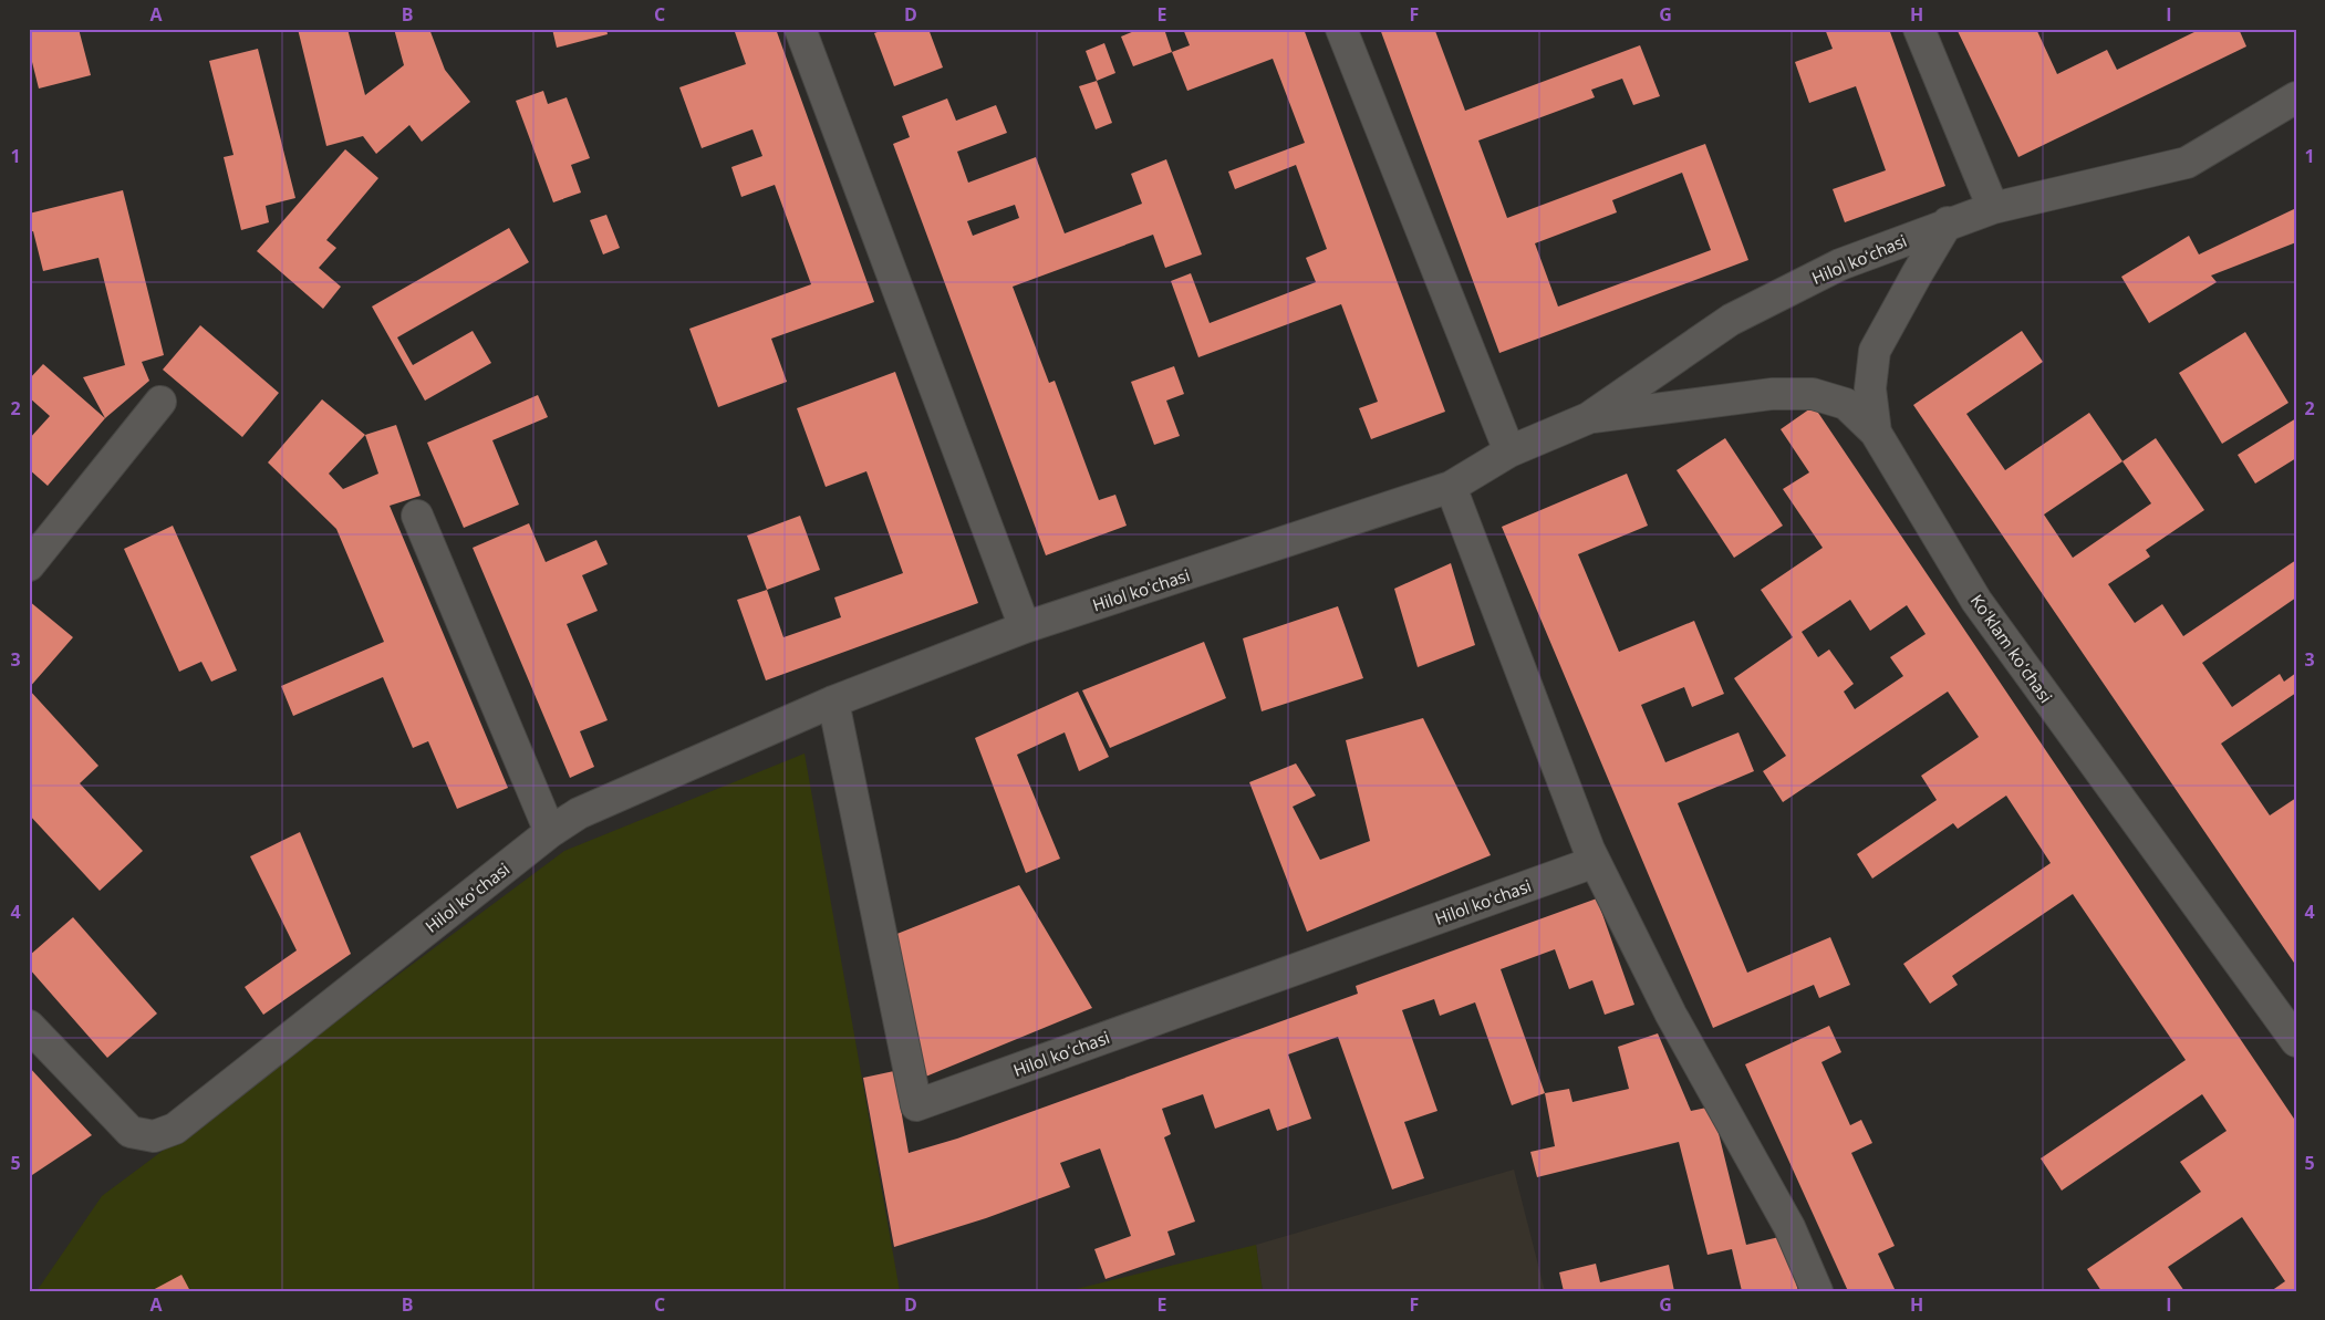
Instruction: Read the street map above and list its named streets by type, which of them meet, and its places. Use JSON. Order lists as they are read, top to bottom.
{
  "streets": {
    "street": ["Hilol koʻchasi", "Koʻklam koʻchasi"]
  },
  "crossings": [
    ["Hilol koʻchasi", "Koʻklam koʻchasi"]
  ],
  "grid": {
    "columns": [
      "A",
      "B",
      "C",
      "D",
      "E",
      "F",
      "G",
      "H",
      "I"
    ],
    "rows": [
      "1",
      "2",
      "3",
      "4",
      "5"
    ]
  }
}
